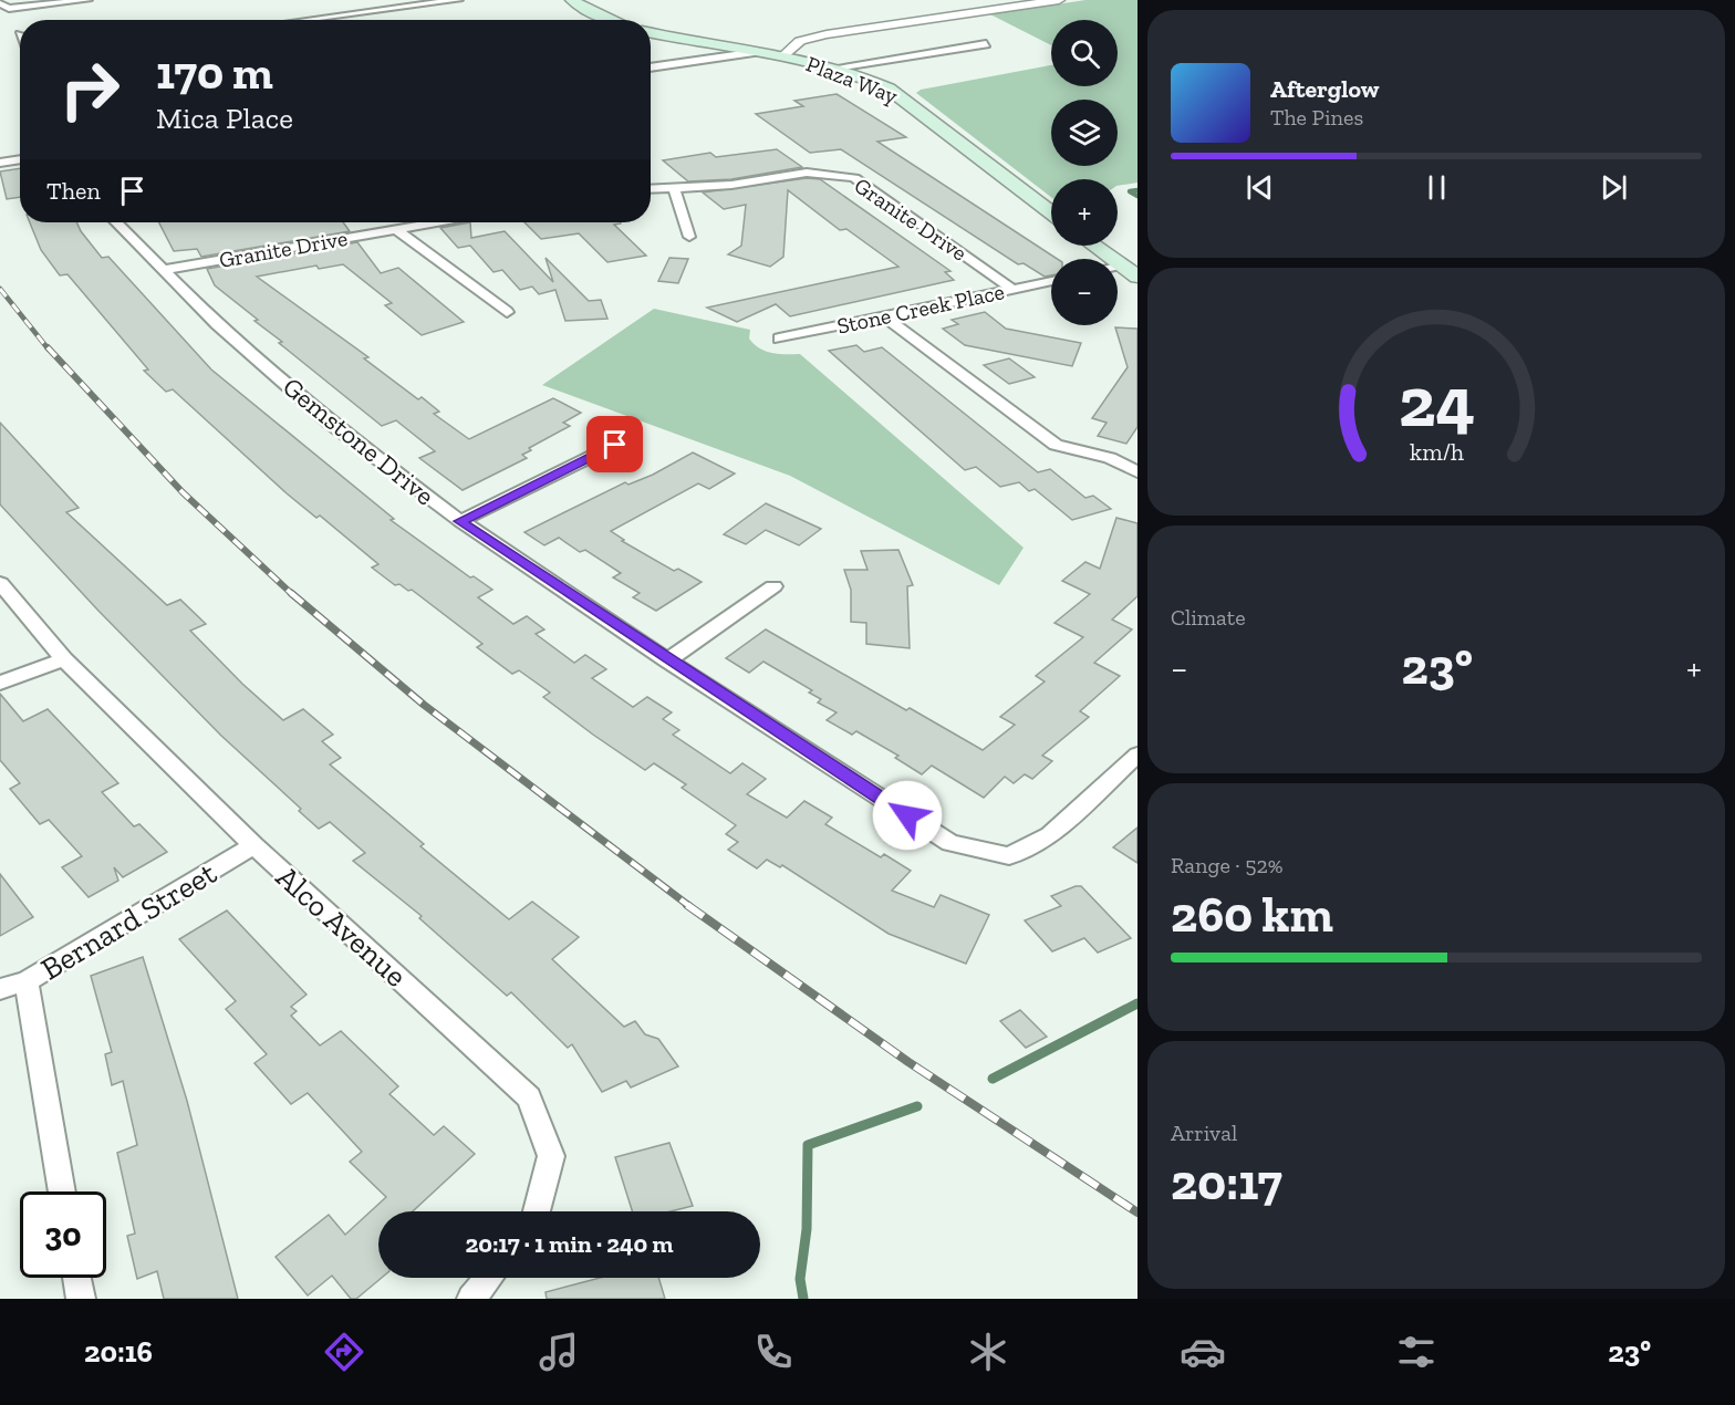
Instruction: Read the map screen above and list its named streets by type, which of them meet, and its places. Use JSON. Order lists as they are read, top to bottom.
{
  "streets": {
    "main road": ["Plaza Way"],
    "street": [
      "Granite Drive",
      "Stone Creek Place",
      "Gemstone Drive",
      "Bernard Street",
      "Alco Avenue"
    ]
  },
  "crossings": [
    ["Granite Drive", "Stone Creek Place"],
    ["Granite Drive", "Gemstone Drive"],
    ["Bernard Street", "Alco Avenue"]
  ],
  "page": {
    "map_buttons": ["+", "−"],
    "turn": ["170 m", "Mica Place"],
    "song": ["Afterglow", "The Pines"],
    "then": "Then",
    "tile": [
      "Climate",
      ["Range · 52%", "260 km"],
      ["Arrival", "20:17"]
    ],
    "heat": ["−", "23°", "+"],
    "limit": "30",
    "trip": "20:17 · 1 min · 240 m",
    "tabs": ["20:16", "23°"],
    "gauge": ["24", "km/h"]
  }
}
